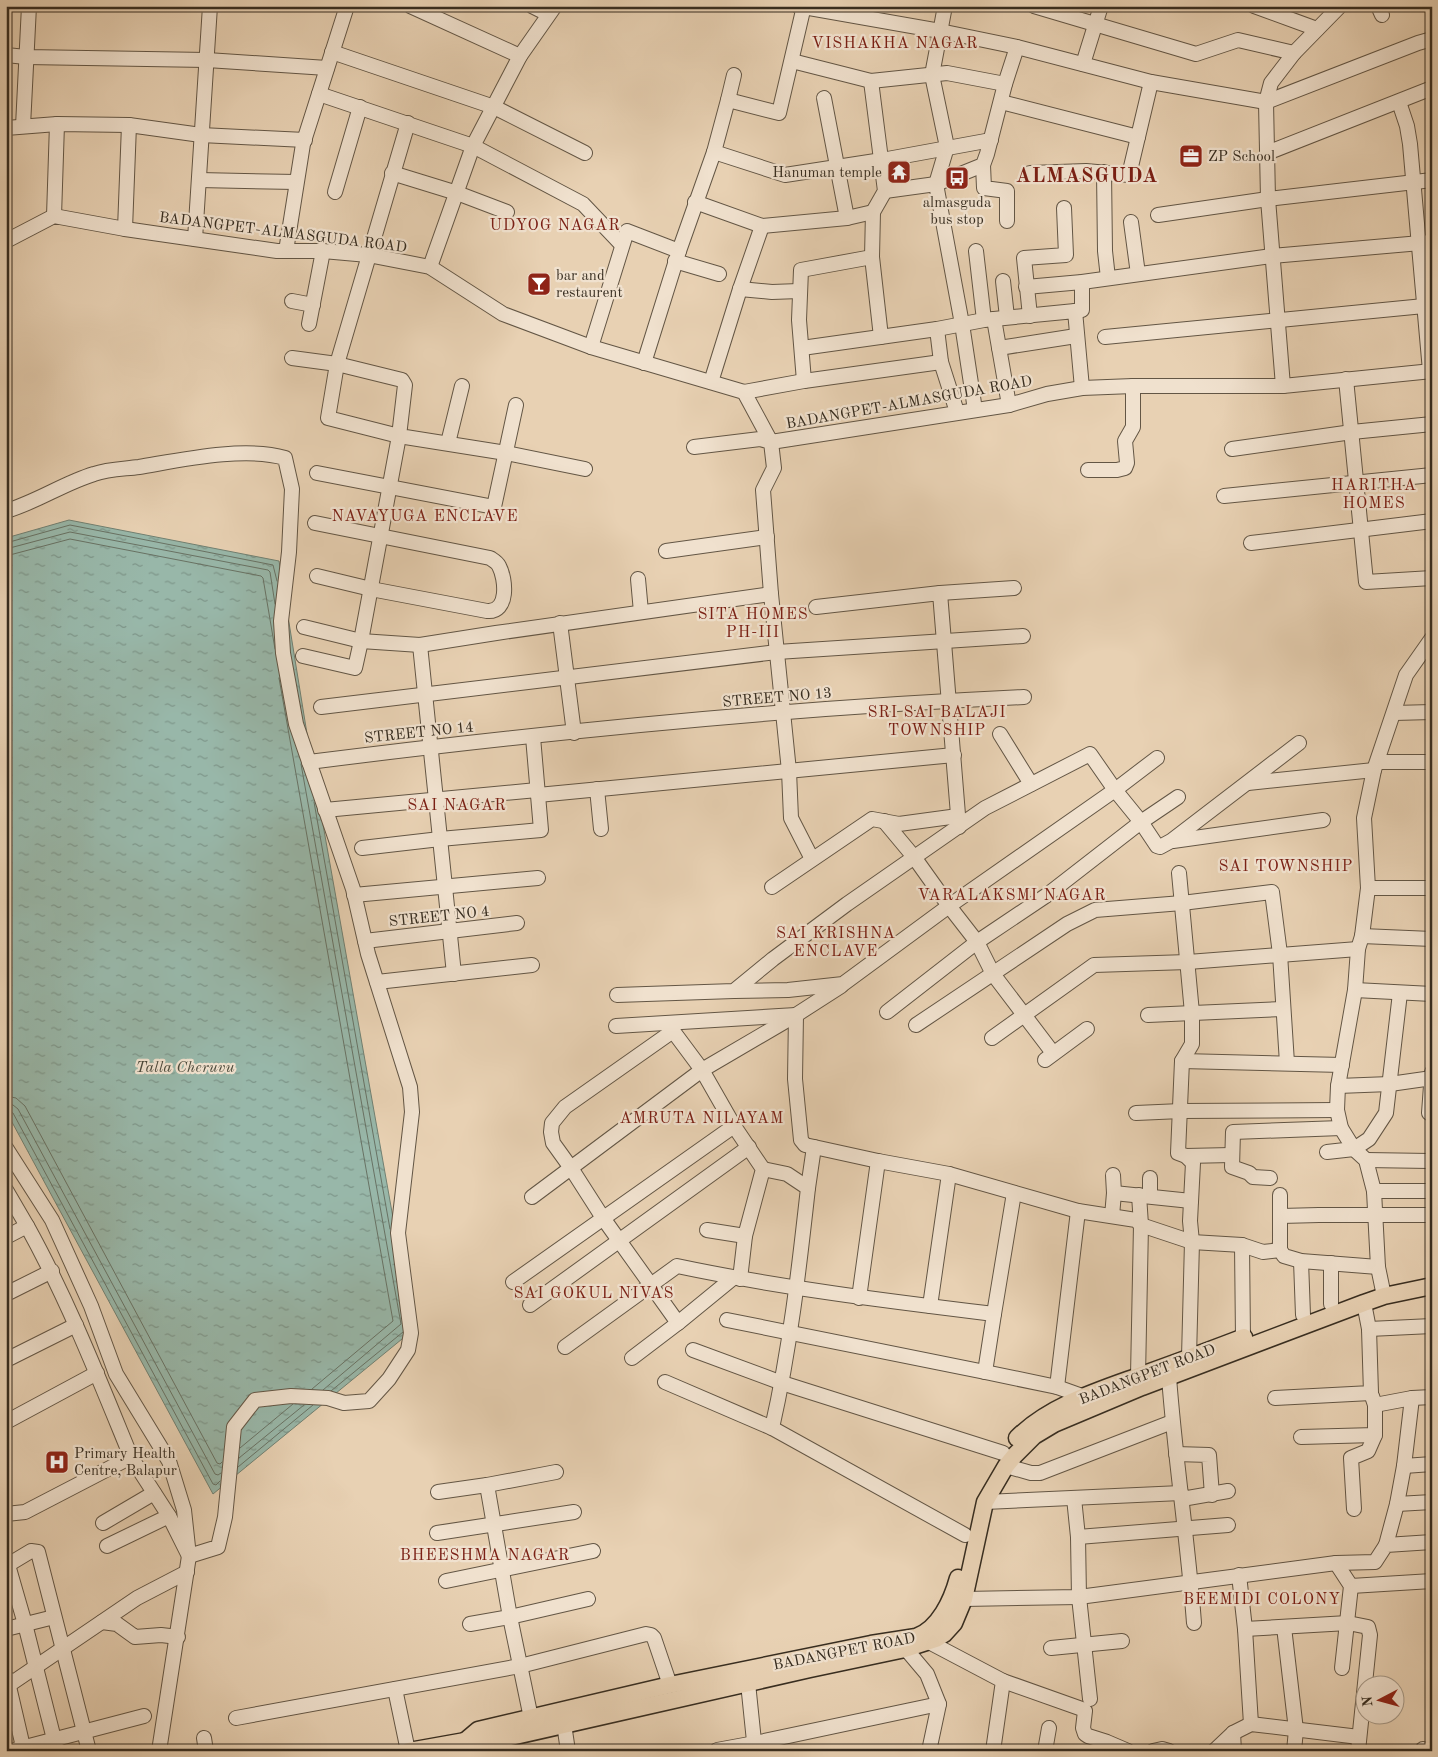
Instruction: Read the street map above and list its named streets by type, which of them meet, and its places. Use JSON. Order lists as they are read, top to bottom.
{
  "streets": {
    "main road": ["BADANGPET ROAD"],
    "street": [
      "BADANGPET-ALMASGUDA ROAD",
      "STREET NO 13",
      "STREET NO 14",
      "STREET NO 4"
    ]
  },
  "crossings": [
    ["STREET NO 13", "STREET NO 14"]
  ],
  "districts": [
    "VISHAKHA NAGAR",
    "ALMASGUDA",
    "UDYOG NAGAR",
    "HARITHA HOMES",
    "NAVAYUGA ENCLAVE",
    "SITA HOMES PH-III",
    "SRI SAI BALAJI TOWNSHIP",
    "SAI NAGAR",
    "SAI TOWNSHIP",
    "VARALAKSMI NAGAR",
    "SAI KRISHNA ENCLAVE",
    "AMRUTA NILAYAM",
    "SAI GOKUL NIVAS",
    "BHEESHMA NAGAR",
    "BEEMIDI COLONY"
  ],
  "water": ["Talla Cheruvu"],
  "places": {
    "office": ["ZP School"],
    "temple": ["Hanuman temple"],
    "bus stop": ["almasguda bus stop"],
    "bar": ["bar and restaurent"],
    "hospital": ["Primary Health Centre, Balapur"]
  },
  "north": "left"
}
